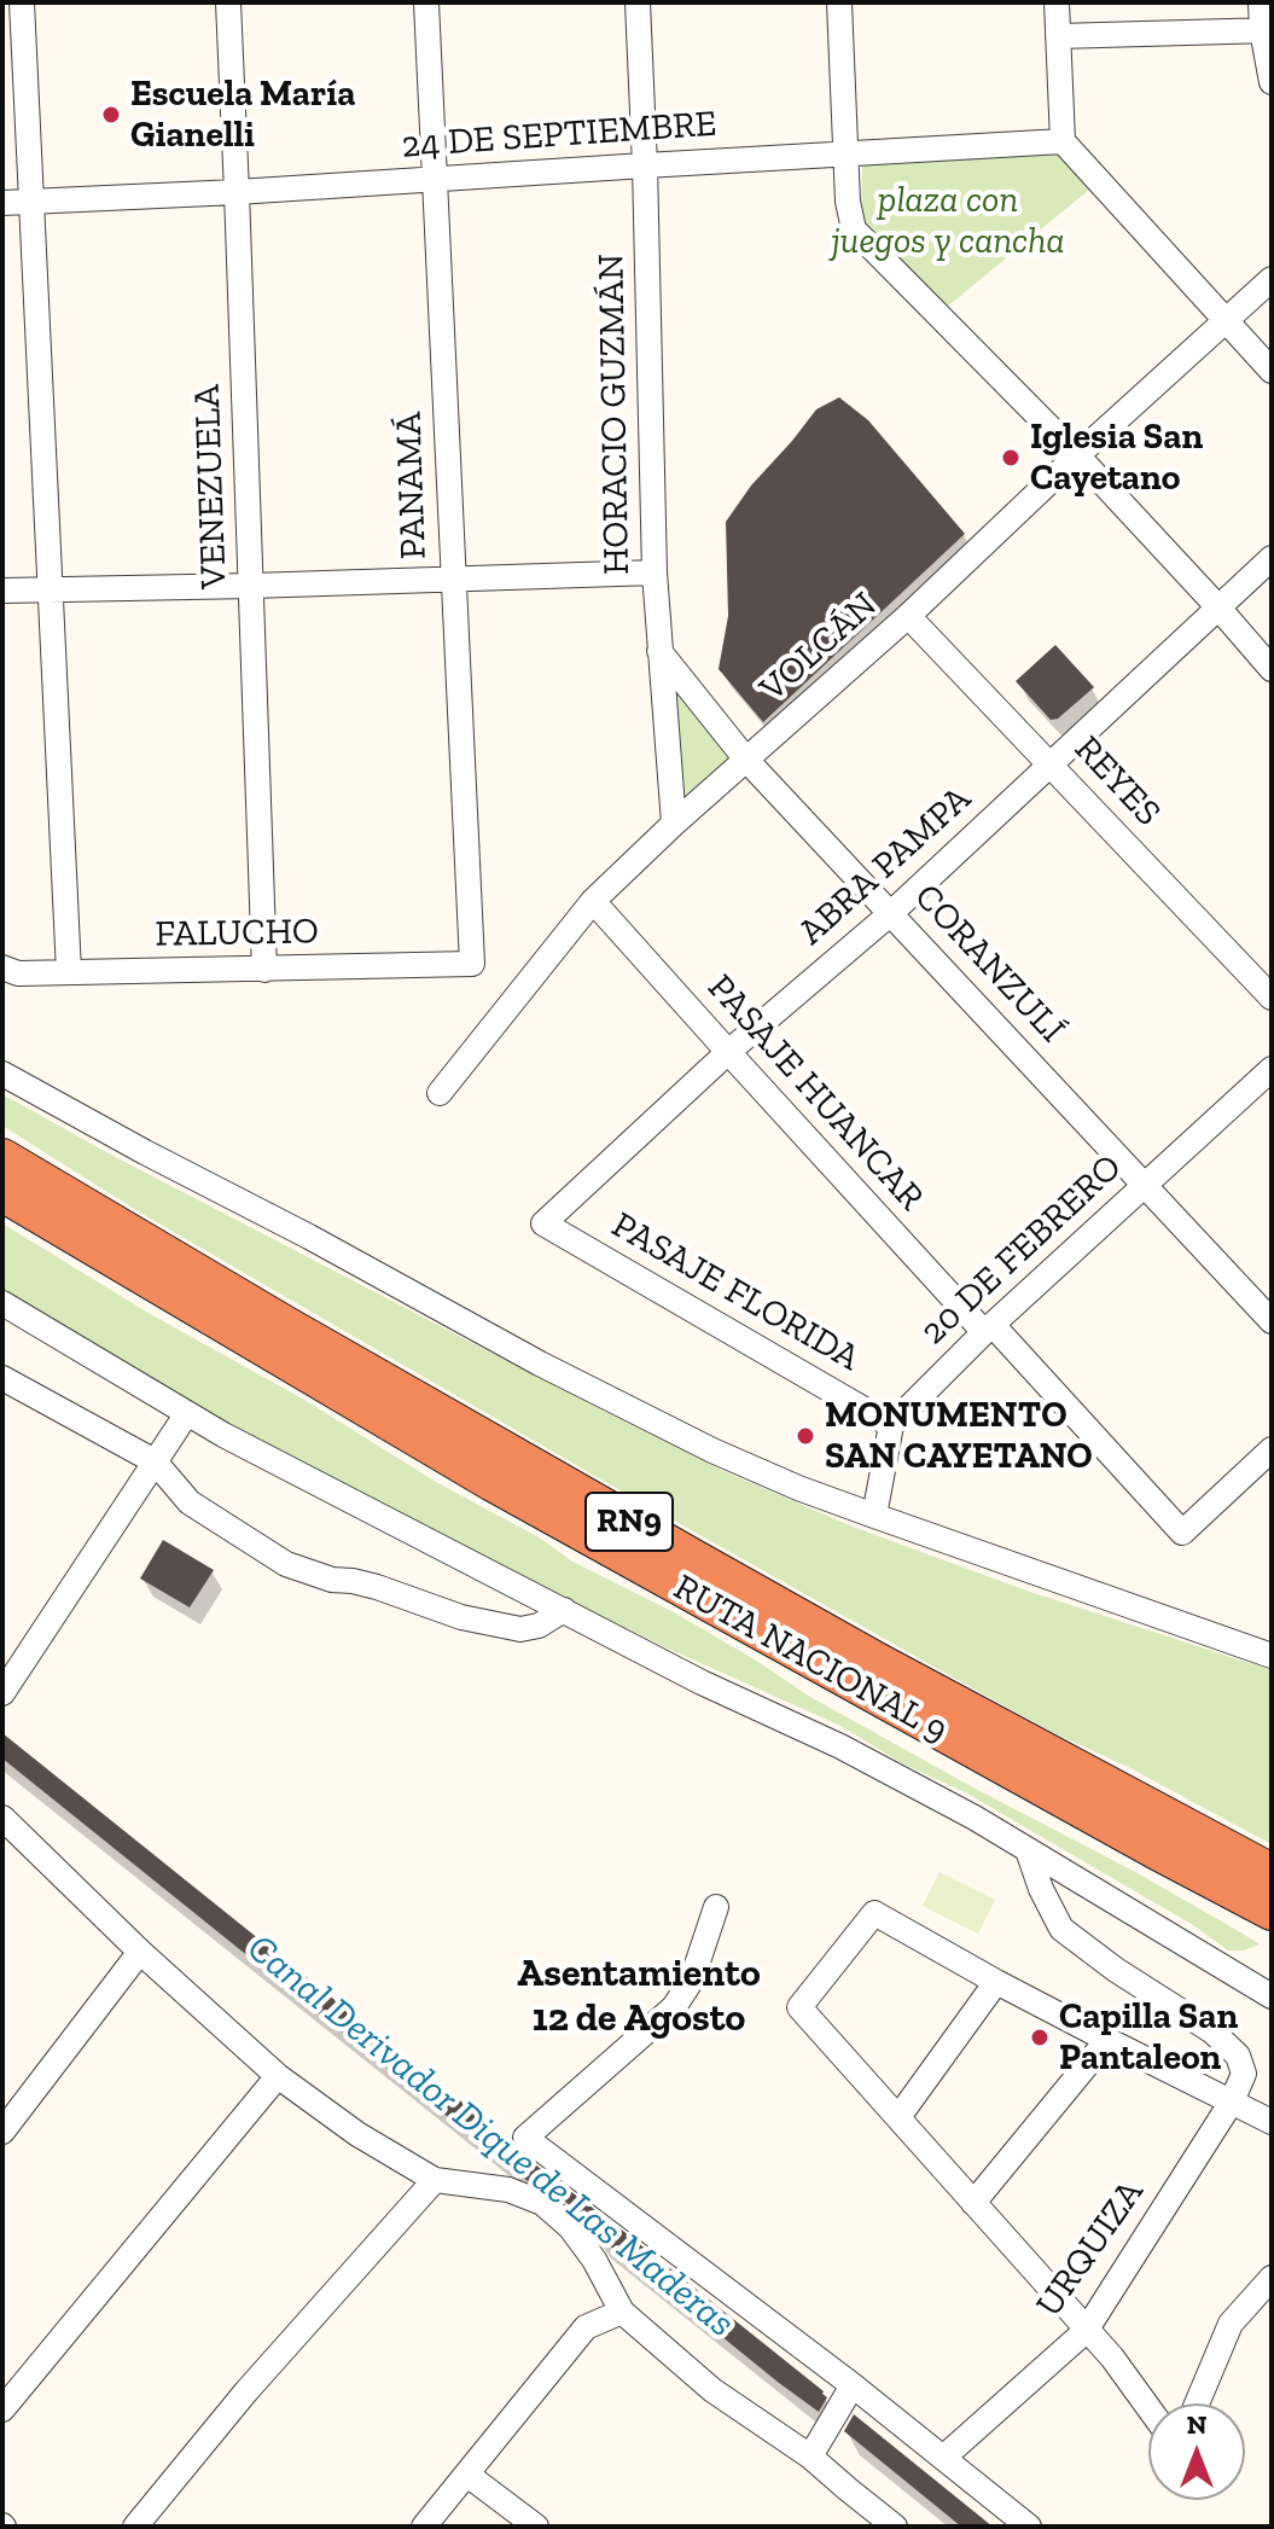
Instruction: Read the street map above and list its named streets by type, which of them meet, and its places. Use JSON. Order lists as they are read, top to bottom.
{
  "streets": {
    "highway": ["RN9", "RUTA NACIONAL 9"],
    "street": [
      "24 DE SEPTIEMBRE",
      "HORACIO GUZMÁN",
      "PANAMÁ",
      "VENEZUELA",
      "VOLCÁN",
      "REYES",
      "ABRA PAMPA",
      "FALUCHO",
      "CORANZULÍ",
      "PASAJE HUANCAR",
      "20 DE FEBRERO",
      "PASAJE FLORIDA",
      "URQUIZA"
    ]
  },
  "crossings": [
    ["24 DE SEPTIEMBRE", "HORACIO GUZMÁN"],
    ["24 DE SEPTIEMBRE", "PANAMÁ"],
    ["24 DE SEPTIEMBRE", "VENEZUELA"],
    ["HORACIO GUZMÁN", "VOLCÁN"],
    ["HORACIO GUZMÁN", "CORANZULÍ"],
    ["PANAMÁ", "FALUCHO"],
    ["VENEZUELA", "FALUCHO"],
    ["VOLCÁN", "REYES"],
    ["VOLCÁN", "CORANZULÍ"],
    ["VOLCÁN", "PASAJE HUANCAR"],
    ["REYES", "ABRA PAMPA"],
    ["ABRA PAMPA", "CORANZULÍ"],
    ["ABRA PAMPA", "PASAJE HUANCAR"],
    ["ABRA PAMPA", "PASAJE FLORIDA"],
    ["CORANZULÍ", "20 DE FEBRERO"],
    ["PASAJE HUANCAR", "20 DE FEBRERO"],
    ["20 DE FEBRERO", "PASAJE FLORIDA"]
  ],
  "districts": ["Asentamiento 12 de Agosto"],
  "water": ["Canal Derivador Dique de Las Maderas"],
  "parks": ["plaza con juegos y cancha"],
  "places": [
    "Escuela María Gianelli",
    "Iglesia San Cayetano",
    "MONUMENTO SAN CAYETANO",
    "Capilla San Pantaleon"
  ],
  "north": "top"
}
